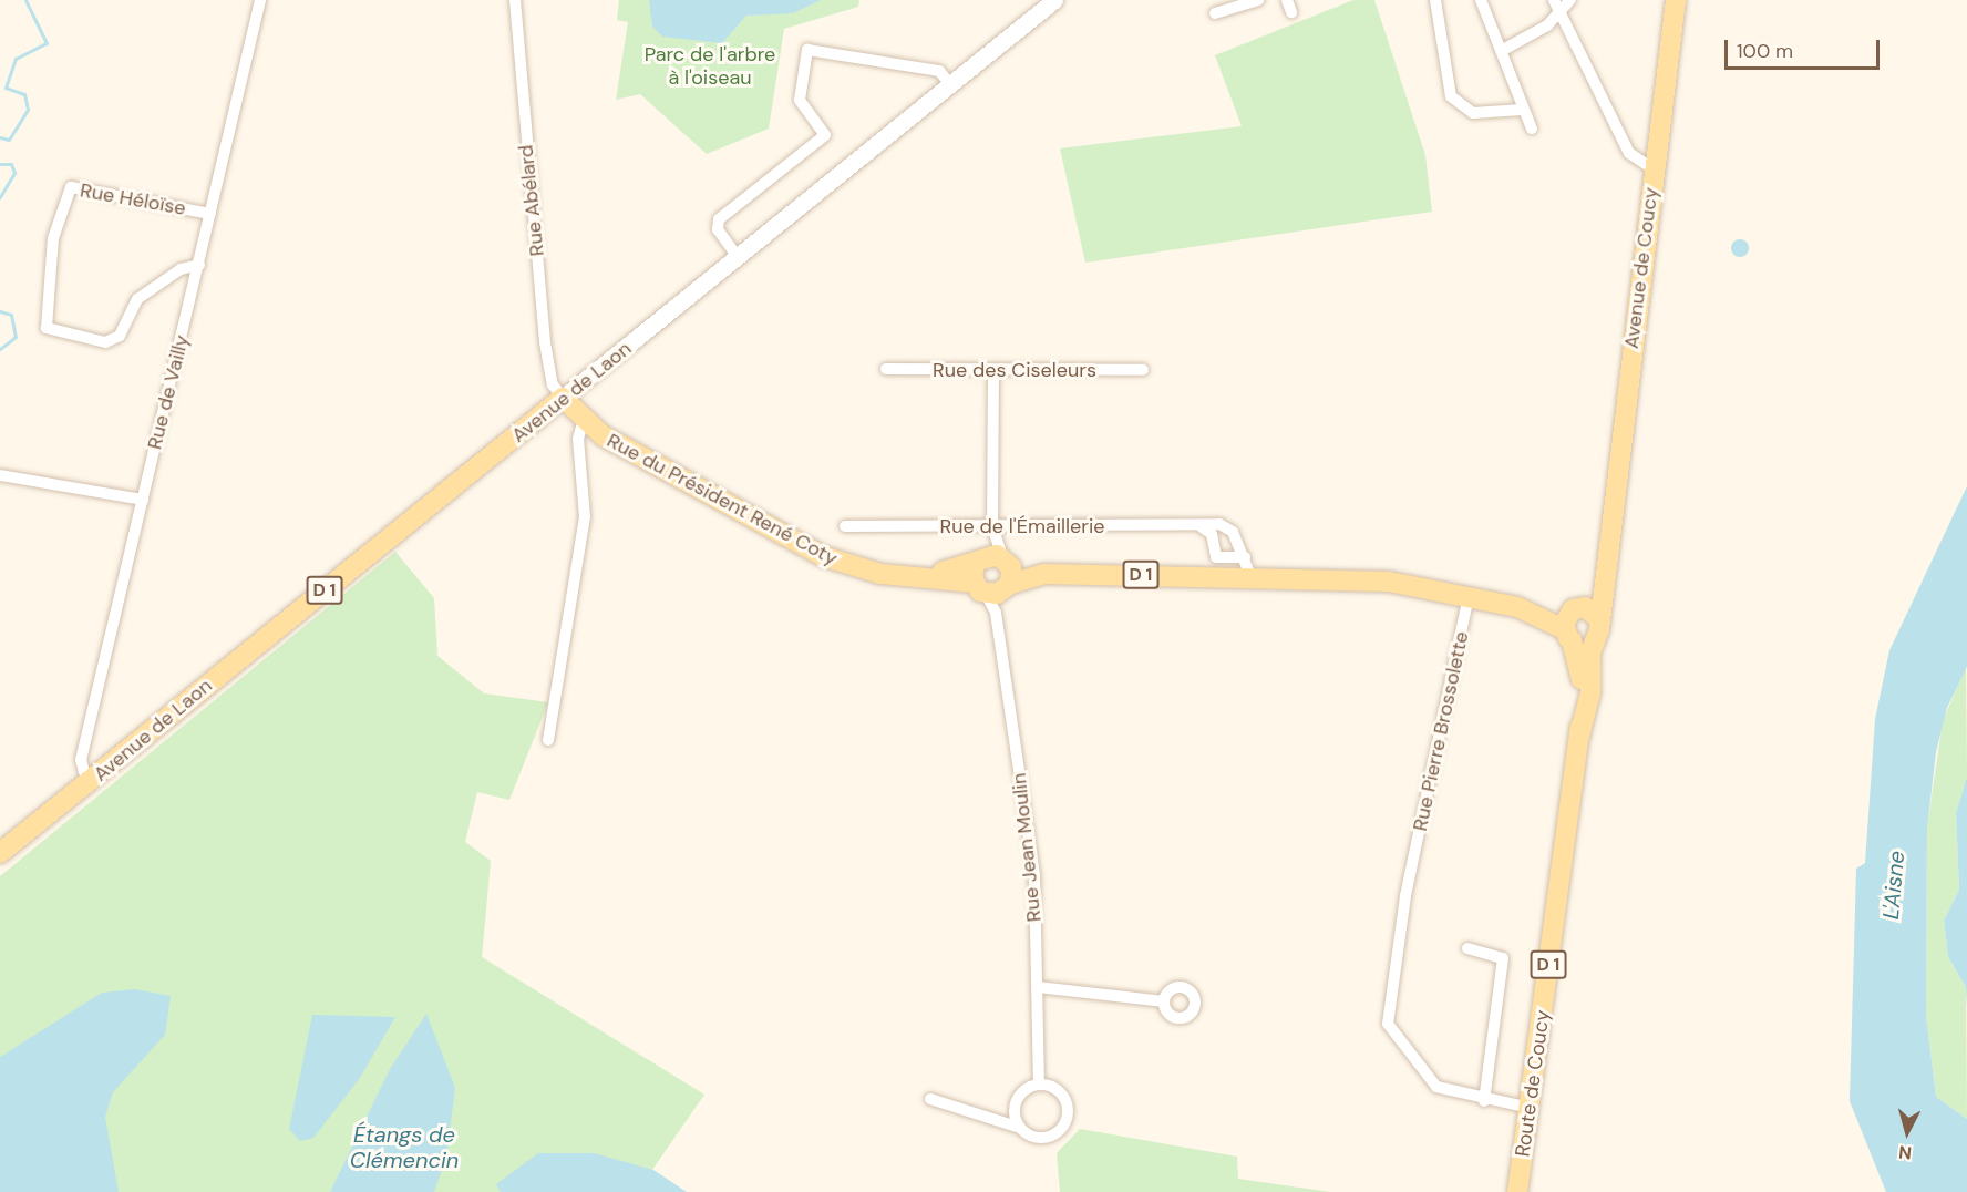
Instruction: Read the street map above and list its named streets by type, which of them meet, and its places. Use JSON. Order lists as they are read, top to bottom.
{
  "streets": {
    "main road": [
      "Avenue de Coucy",
      "Avenue de Laon",
      "Rue du Président René Coty",
      "D 1",
      "Route de Coucy"
    ],
    "street": [
      "Rue Héloïse",
      "Rue Abélard",
      "Rue des Ciseleurs",
      "Rue de Vailly",
      "Rue de l'Émaillerie",
      "Rue Pierre Brossolette",
      "Rue Jean Moulin"
    ]
  },
  "crossings": [
    ["Rue Héloïse", "Rue de Vailly"],
    ["Rue Abélard", "Avenue de Laon"],
    ["Rue Abélard", "Rue du Président René Coty"],
    ["Avenue de Coucy", "Rue du Président René Coty"],
    ["Avenue de Coucy", "Route de Coucy"],
    ["Rue de Vailly", "Avenue de Laon"],
    ["Rue de Vailly", "D 1"],
    ["Avenue de Laon", "Rue du Président René Coty"],
    ["Avenue de Laon", "D 1"],
    ["Rue du Président René Coty", "Rue de l'Émaillerie"],
    ["Rue du Président René Coty", "Rue Pierre Brossolette"],
    ["Rue du Président René Coty", "Rue Jean Moulin"],
    ["Rue du Président René Coty", "Route de Coucy"],
    ["Rue de l'Émaillerie", "Rue Jean Moulin"]
  ],
  "water": ["L'Aisne", "Étangs de Clémencin"],
  "parks": ["Parc de l'arbre à l'oiseau"],
  "scale_bar": "100 m",
  "north": "bottom"
}
